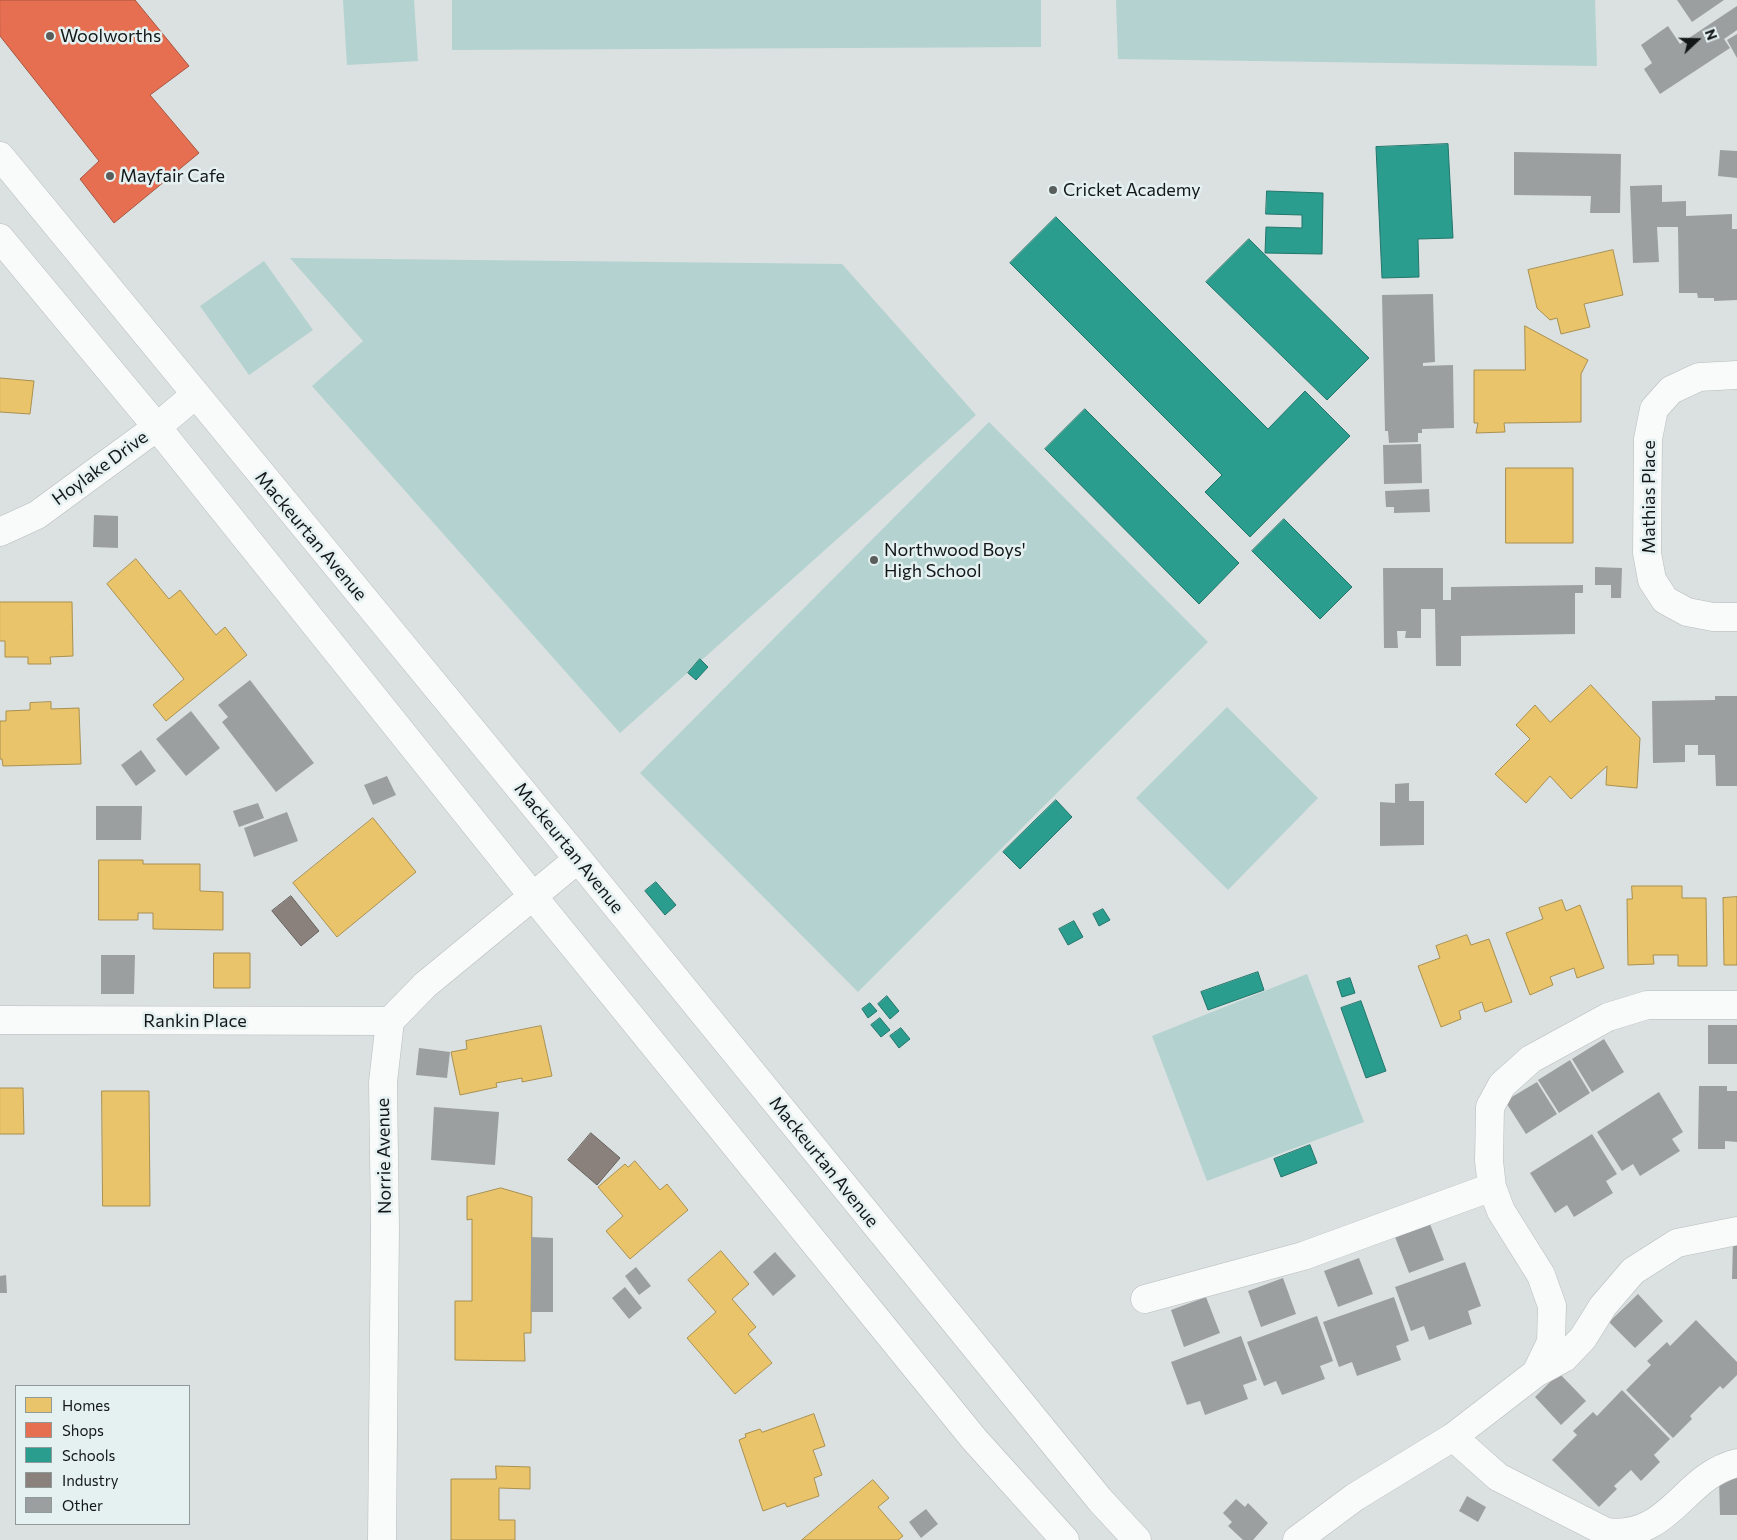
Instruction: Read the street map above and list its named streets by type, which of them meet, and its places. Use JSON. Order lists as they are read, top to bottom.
{
  "streets": {
    "street": [
      "Hoylake Drive",
      "Mathias Place",
      "Mackeurtan Avenue",
      "Rankin Place",
      "Norrie Avenue"
    ]
  },
  "crossings": [
    ["Hoylake Drive", "Mackeurtan Avenue"],
    ["Rankin Place", "Norrie Avenue"]
  ],
  "places": [
    "Woolworths",
    "Mayfair Cafe",
    "Cricket Academy",
    "Northwood Boys' High School"
  ],
  "legend": [
    "Homes",
    "Shops",
    "Schools",
    "Industry",
    "Other"
  ],
  "north": "right"
}
